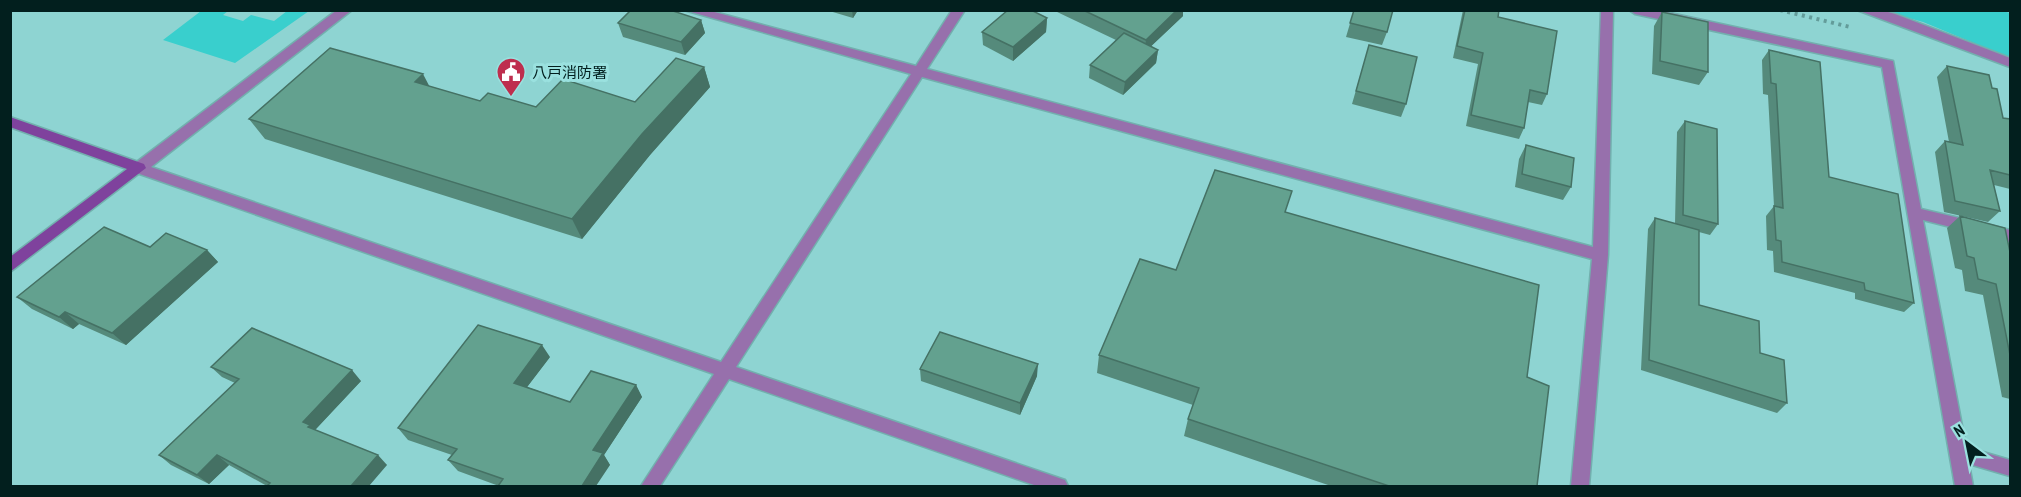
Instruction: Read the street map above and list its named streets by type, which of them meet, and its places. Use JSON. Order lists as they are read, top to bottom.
{
  "places": {
    "public building": ["八戸消防署"]
  },
  "north": "top left"
}
